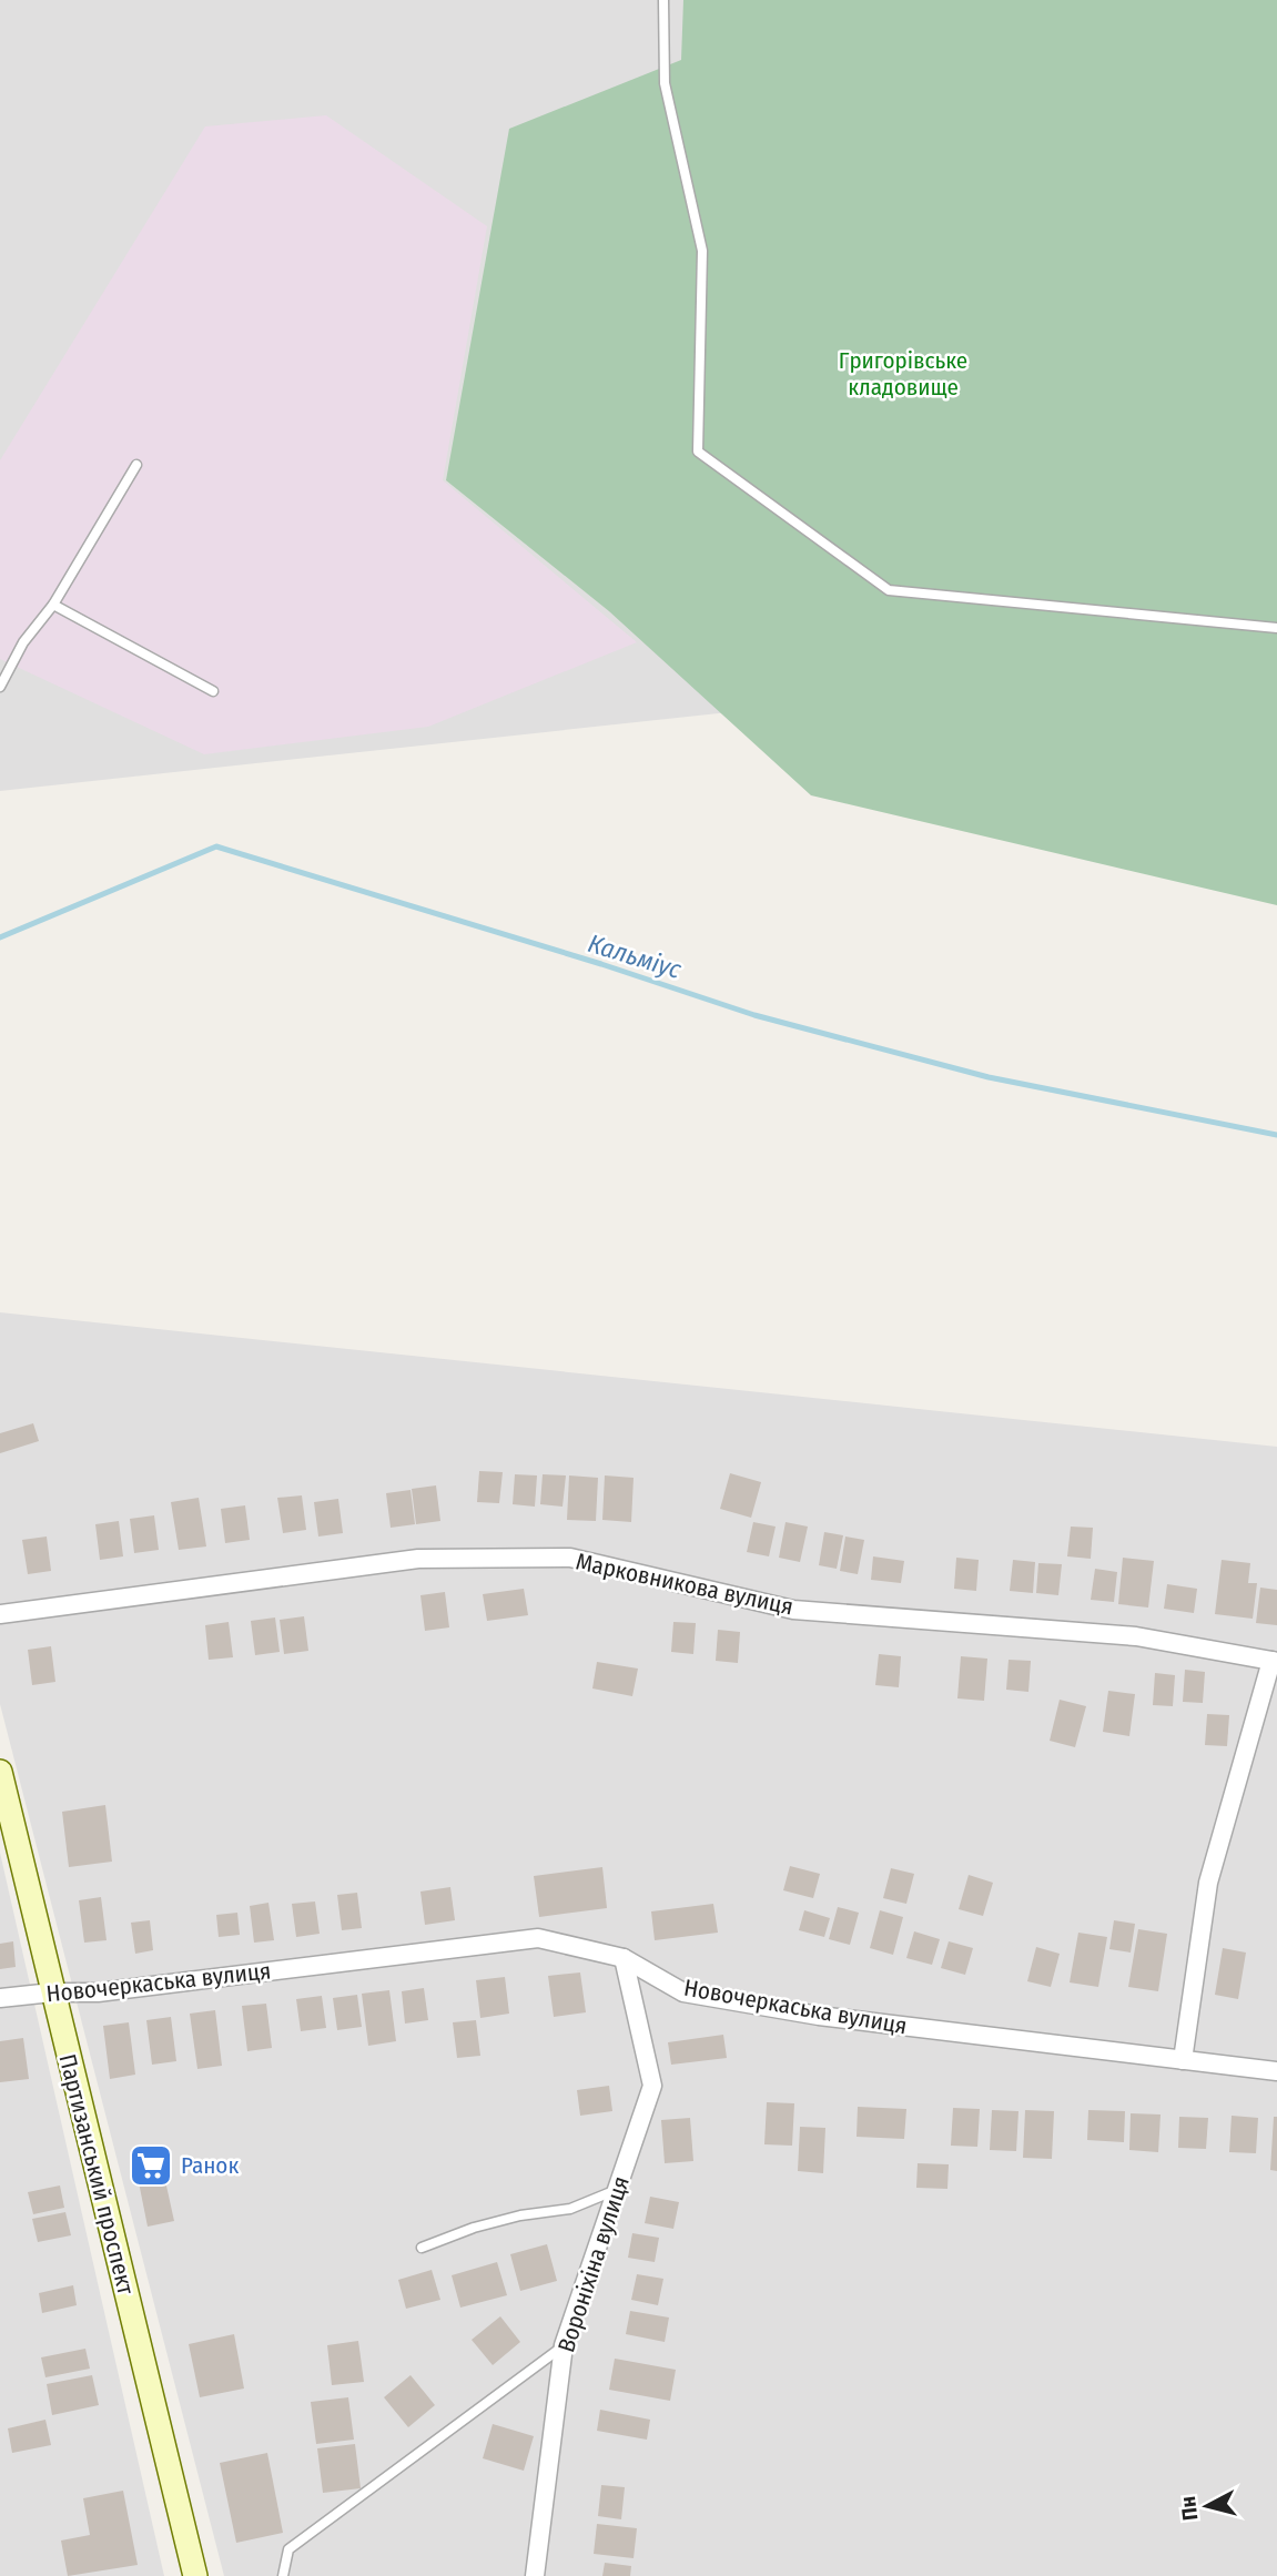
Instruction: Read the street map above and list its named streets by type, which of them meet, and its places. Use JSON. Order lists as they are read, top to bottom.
{
  "streets": {
    "street": [
      "Марковникова вулиця",
      "Новочеркаська вулиця",
      "Партизанський проспект",
      "Вороніхіна вулиця"
    ]
  },
  "crossings": [
    ["Новочеркаська вулиця", "Партизанський проспект"],
    ["Новочеркаська вулиця", "Вороніхіна вулиця"]
  ],
  "water": ["Кальміус"],
  "parks": ["Григорівське кладовище"],
  "places": {
    "supermarket": ["Ранок"]
  },
  "north": "left"
}
